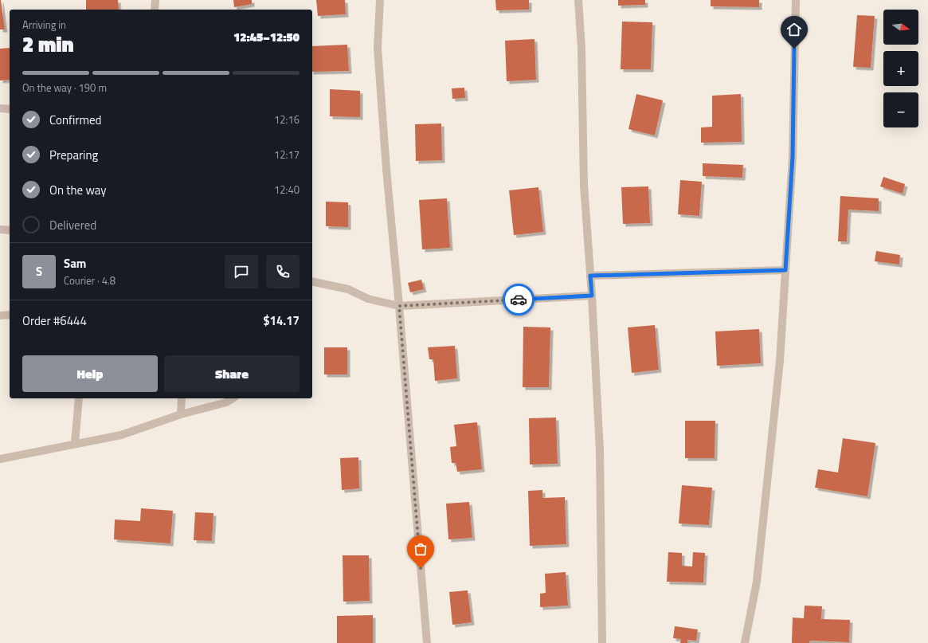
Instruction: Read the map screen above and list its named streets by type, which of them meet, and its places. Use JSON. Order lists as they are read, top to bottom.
{
  "north": "right",
  "page": {
    "map_buttons": ["+", "−"],
    "heading": ["2 min", "Arriving in", "12:45–12:50"],
    "panel": [
      "Sam",
      "Courier · 4.8",
      "Order #6444",
      "$14.17"
    ],
    "bar": "On the way · 190 m",
    "list": [
      ["Confirmed", "12:16"],
      ["Preparing", "12:17"],
      ["On the way", "12:40"],
      "Delivered"
    ],
    "round": "S",
    "buttons": ["Help", "Share"]
  }
}
